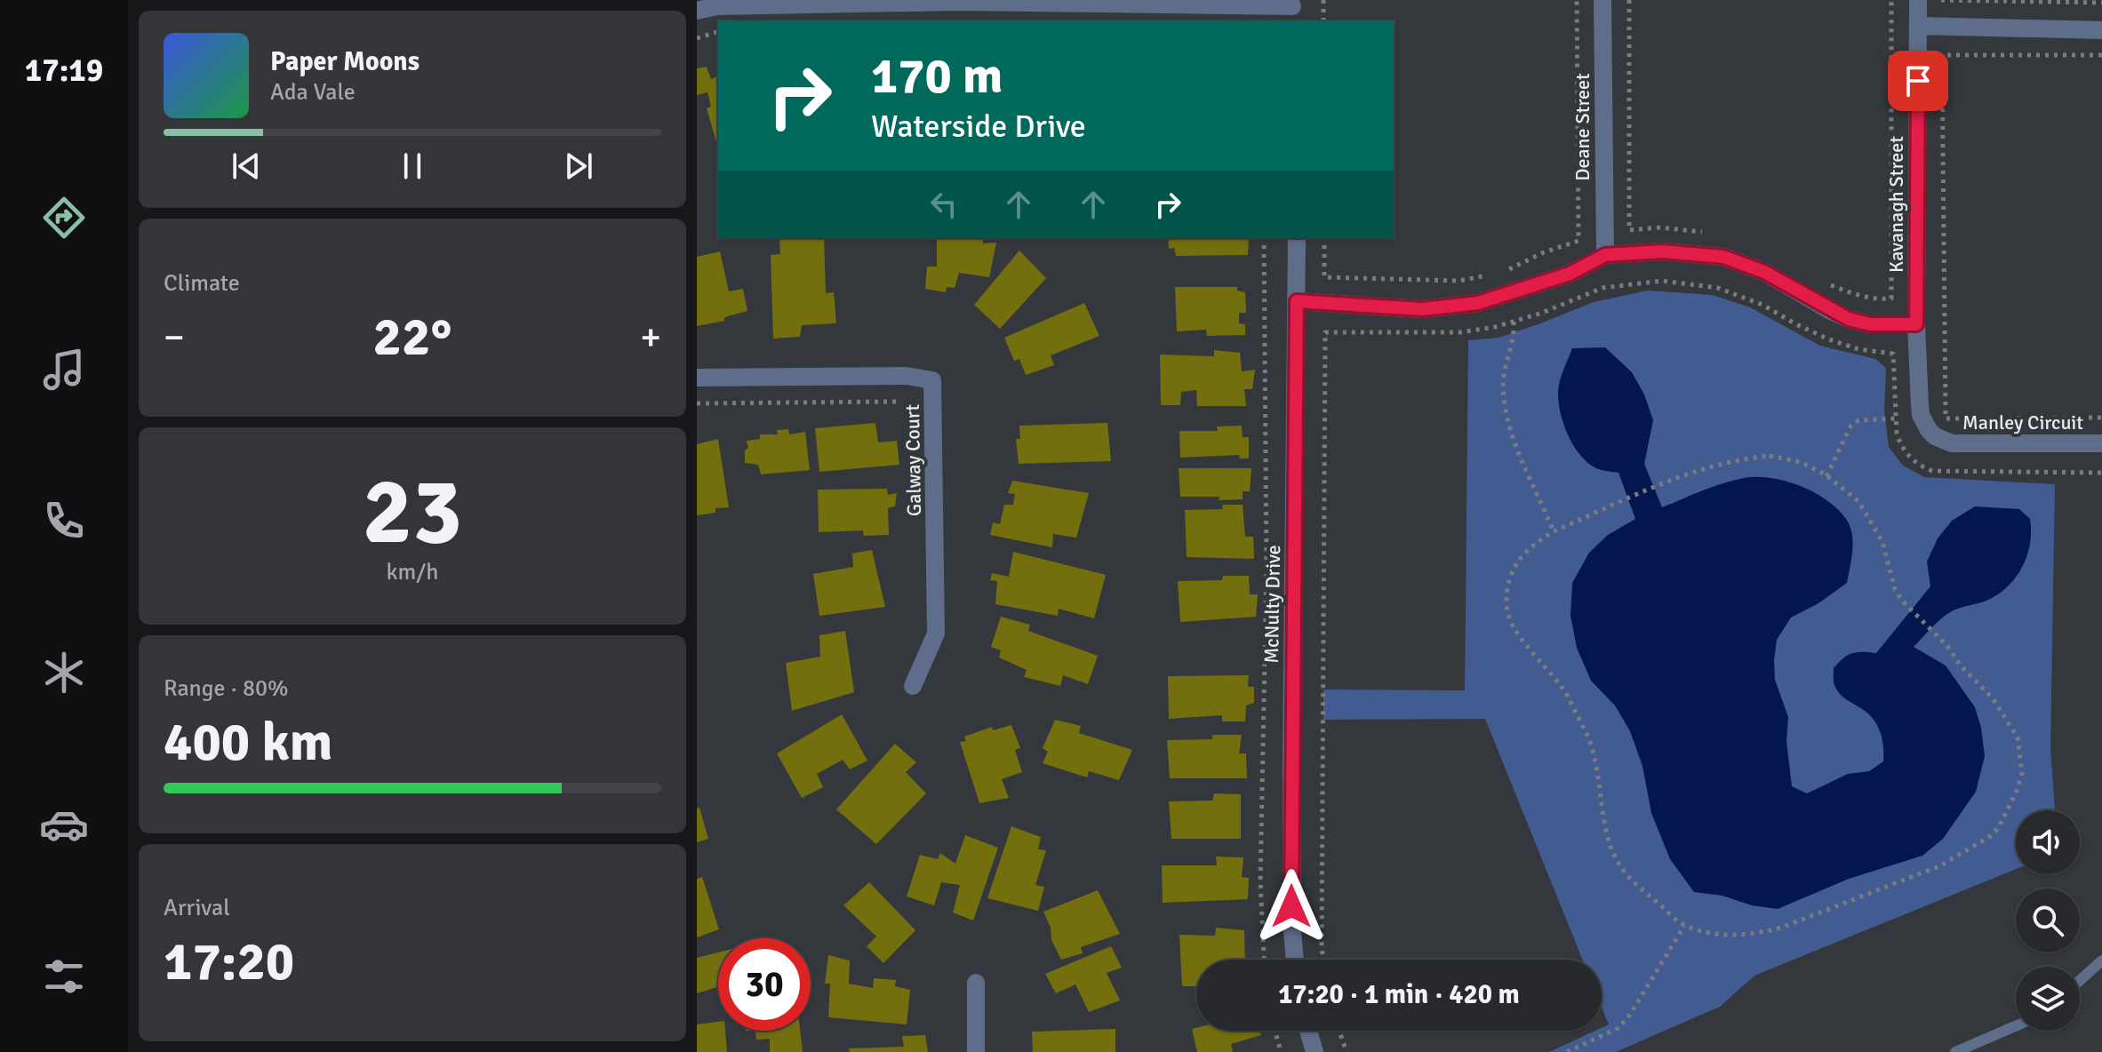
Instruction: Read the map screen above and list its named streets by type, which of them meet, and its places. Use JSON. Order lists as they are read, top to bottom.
{
  "streets": {
    "street": [
      "Deane Street",
      "Kavanagh Street",
      "Manley Circuit",
      "Galway Court",
      "McNulty Drive"
    ]
  },
  "crossings": [
    ["Kavanagh Street", "Manley Circuit"]
  ],
  "page": {
    "tabs": "17:19",
    "turn": ["170 m", "Waterside Drive"],
    "song": ["Paper Moons", "Ada Vale"],
    "tile": [
      "Climate",
      ["23", "km/h"],
      ["Range · 80%", "400 km"],
      ["Arrival", "17:20"]
    ],
    "heat": ["−", "22°", "+"],
    "limit": "30",
    "trip": "17:20 · 1 min · 420 m"
  }
}
